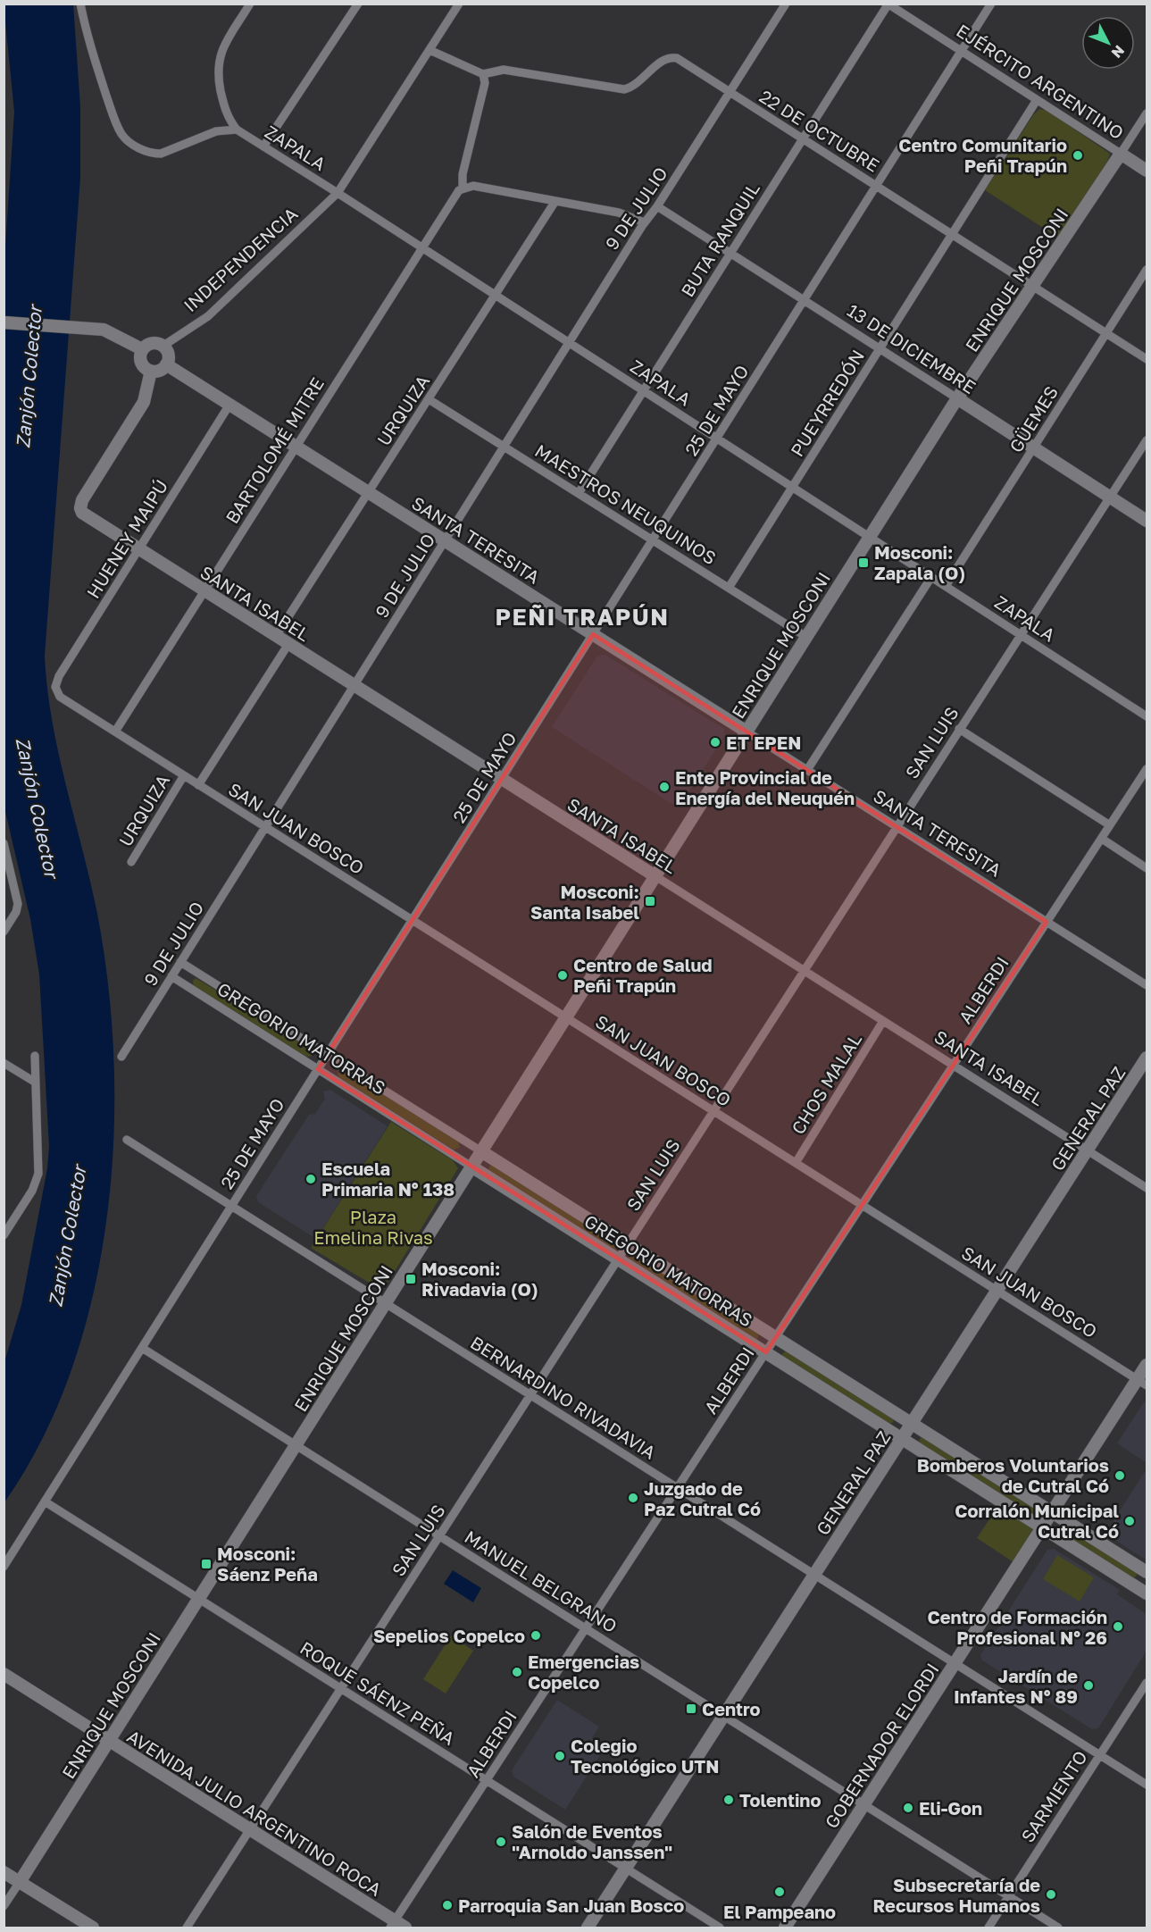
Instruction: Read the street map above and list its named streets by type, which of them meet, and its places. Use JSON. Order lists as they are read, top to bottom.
{
  "streets": {
    "main road": [
      "EJÉRCITO ARGENTINO",
      "ENRIQUE MOSCONI",
      "13 DE DICIEMBRE",
      "SANTA TERESITA",
      "SANTA ISABEL",
      "GREGORIO MATORRAS",
      "GENERAL PAZ",
      "GOBERNADOR ELORDI",
      "AVENIDA JULIO ARGENTINO ROCA"
    ],
    "street": [
      "22 DE OCTUBRE",
      "ZAPALA",
      "9 DE JULIO",
      "BUTA RANQUIL",
      "INDEPENDENCIA",
      "PUEYRREDÓN",
      "URQUIZA",
      "25 DE MAYO",
      "GÜEMES",
      "BARTOLOMÉ MITRE",
      "MAESTROS NEUQUINOS",
      "HUENEY MAIPÚ",
      "SAN LUIS",
      "SAN JUAN BOSCO",
      "ALBERDI",
      "CHOS MALAL",
      "BERNARDINO RIVADAVIA",
      "MANUEL BELGRANO",
      "ROQUE SÁENZ PEÑA",
      "SARMIENTO"
    ]
  },
  "crossings": [
    ["EJÉRCITO ARGENTINO", "BUTA RANQUIL"],
    ["EJÉRCITO ARGENTINO", "ENRIQUE MOSCONI"],
    ["EJÉRCITO ARGENTINO", "PUEYRREDÓN"],
    ["EJÉRCITO ARGENTINO", "25 DE MAYO"],
    ["22 DE OCTUBRE", "9 DE JULIO"],
    ["22 DE OCTUBRE", "BUTA RANQUIL"],
    ["22 DE OCTUBRE", "ENRIQUE MOSCONI"],
    ["22 DE OCTUBRE", "PUEYRREDÓN"],
    ["22 DE OCTUBRE", "25 DE MAYO"],
    ["22 DE OCTUBRE", "GÜEMES"],
    ["ZAPALA", "9 DE JULIO"],
    ["ZAPALA", "BUTA RANQUIL"],
    ["ZAPALA", "INDEPENDENCIA"],
    ["ZAPALA", "ENRIQUE MOSCONI"],
    ["ZAPALA", "PUEYRREDÓN"],
    ["ZAPALA", "URQUIZA"],
    ["ZAPALA", "25 DE MAYO"],
    ["ZAPALA", "GÜEMES"],
    ["ZAPALA", "BARTOLOMÉ MITRE"],
    ["ZAPALA", "SAN LUIS"],
    ["9 DE JULIO", "13 DE DICIEMBRE"],
    ["9 DE JULIO", "MAESTROS NEUQUINOS"],
    ["9 DE JULIO", "SANTA TERESITA"],
    ["9 DE JULIO", "SANTA ISABEL"],
    ["9 DE JULIO", "SAN JUAN BOSCO"],
    ["9 DE JULIO", "GREGORIO MATORRAS"],
    ["BUTA RANQUIL", "13 DE DICIEMBRE"],
    ["BUTA RANQUIL", "MAESTROS NEUQUINOS"],
    ["INDEPENDENCIA", "SANTA TERESITA"],
    ["INDEPENDENCIA", "SANTA ISABEL"],
    ["ENRIQUE MOSCONI", "13 DE DICIEMBRE"],
    ["ENRIQUE MOSCONI", "MAESTROS NEUQUINOS"],
    ["ENRIQUE MOSCONI", "SANTA TERESITA"],
    ["ENRIQUE MOSCONI", "SANTA ISABEL"],
    ["ENRIQUE MOSCONI", "SAN JUAN BOSCO"],
    ["ENRIQUE MOSCONI", "GREGORIO MATORRAS"],
    ["ENRIQUE MOSCONI", "BERNARDINO RIVADAVIA"],
    ["ENRIQUE MOSCONI", "MANUEL BELGRANO"],
    ["ENRIQUE MOSCONI", "ROQUE SÁENZ PEÑA"],
    ["ENRIQUE MOSCONI", "AVENIDA JULIO ARGENTINO ROCA"],
    ["13 DE DICIEMBRE", "PUEYRREDÓN"],
    ["13 DE DICIEMBRE", "25 DE MAYO"],
    ["13 DE DICIEMBRE", "GÜEMES"],
    ["13 DE DICIEMBRE", "SAN LUIS"],
    ["PUEYRREDÓN", "MAESTROS NEUQUINOS"],
    ["URQUIZA", "MAESTROS NEUQUINOS"],
    ["URQUIZA", "SANTA TERESITA"],
    ["URQUIZA", "SANTA ISABEL"],
    ["URQUIZA", "SAN JUAN BOSCO"],
    ["25 DE MAYO", "MAESTROS NEUQUINOS"],
    ["25 DE MAYO", "SANTA TERESITA"],
    ["25 DE MAYO", "SANTA ISABEL"],
    ["25 DE MAYO", "SAN JUAN BOSCO"],
    ["25 DE MAYO", "GREGORIO MATORRAS"],
    ["25 DE MAYO", "BERNARDINO RIVADAVIA"],
    ["25 DE MAYO", "MANUEL BELGRANO"],
    ["25 DE MAYO", "ROQUE SÁENZ PEÑA"],
    ["BARTOLOMÉ MITRE", "SANTA TERESITA"],
    ["BARTOLOMÉ MITRE", "SANTA ISABEL"],
    ["BARTOLOMÉ MITRE", "SAN JUAN BOSCO"],
    ["HUENEY MAIPÚ", "SANTA TERESITA"],
    ["HUENEY MAIPÚ", "SANTA ISABEL"],
    ["HUENEY MAIPÚ", "SAN JUAN BOSCO"],
    ["SANTA TERESITA", "SANTA ISABEL"],
    ["SANTA TERESITA", "SAN LUIS"],
    ["SANTA TERESITA", "ALBERDI"],
    ["SANTA ISABEL", "SAN LUIS"],
    ["SANTA ISABEL", "ALBERDI"],
    ["SANTA ISABEL", "CHOS MALAL"],
    ["SANTA ISABEL", "GENERAL PAZ"],
    ["SAN LUIS", "SAN JUAN BOSCO"],
    ["SAN LUIS", "GREGORIO MATORRAS"],
    ["SAN LUIS", "BERNARDINO RIVADAVIA"],
    ["SAN LUIS", "MANUEL BELGRANO"],
    ["SAN LUIS", "ROQUE SÁENZ PEÑA"],
    ["SAN LUIS", "AVENIDA JULIO ARGENTINO ROCA"],
    ["SAN JUAN BOSCO", "ALBERDI"],
    ["SAN JUAN BOSCO", "CHOS MALAL"],
    ["SAN JUAN BOSCO", "GENERAL PAZ"],
    ["SAN JUAN BOSCO", "GOBERNADOR ELORDI"],
    ["ALBERDI", "GREGORIO MATORRAS"],
    ["ALBERDI", "BERNARDINO RIVADAVIA"],
    ["ALBERDI", "MANUEL BELGRANO"],
    ["ALBERDI", "ROQUE SÁENZ PEÑA"],
    ["ALBERDI", "AVENIDA JULIO ARGENTINO ROCA"],
    ["GREGORIO MATORRAS", "GENERAL PAZ"],
    ["GREGORIO MATORRAS", "GOBERNADOR ELORDI"],
    ["GENERAL PAZ", "BERNARDINO RIVADAVIA"],
    ["GENERAL PAZ", "MANUEL BELGRANO"],
    ["GENERAL PAZ", "ROQUE SÁENZ PEÑA"],
    ["BERNARDINO RIVADAVIA", "GOBERNADOR ELORDI"],
    ["BERNARDINO RIVADAVIA", "SARMIENTO"],
    ["MANUEL BELGRANO", "GOBERNADOR ELORDI"],
    ["MANUEL BELGRANO", "SARMIENTO"]
  ],
  "districts": ["PEÑI TRAPÚN"],
  "water": ["Zanjón Colector"],
  "parks": ["Plaza Emelina Rivas"],
  "places": {
    "other": [
      "Centro Comunitario Peñi Trapún",
      "ET EPEN",
      "Ente Provincial de Energía del Neuquén",
      "Centro de Salud Peñi Trapún",
      "Escuela Primaria N° 138",
      "Bomberos Voluntarios de Cutral Có",
      "Juzgado de Paz Cutral Có",
      "Corralón Municipal Cutral Có",
      "Centro de Formación Profesional N° 26",
      "Sepelios Copelco",
      "Emergencias Copelco",
      "Jardín de Infantes N° 89",
      "Colegio Tecnológico UTN",
      "Tolentino",
      "Eli-Gon",
      "Salón de Eventos \"Arnoldo Janssen\"",
      "El Pampeano",
      "Subsecretaría de Recursos Humanos",
      "Parroquia San Juan Bosco"
    ],
    "transit": [
      "Mosconi: Zapala (O)",
      "Mosconi: Santa Isabel",
      "Mosconi: Rivadavia (O)",
      "Mosconi: Sáenz Peña",
      "Centro"
    ]
  },
  "north": "bottom right"
}
